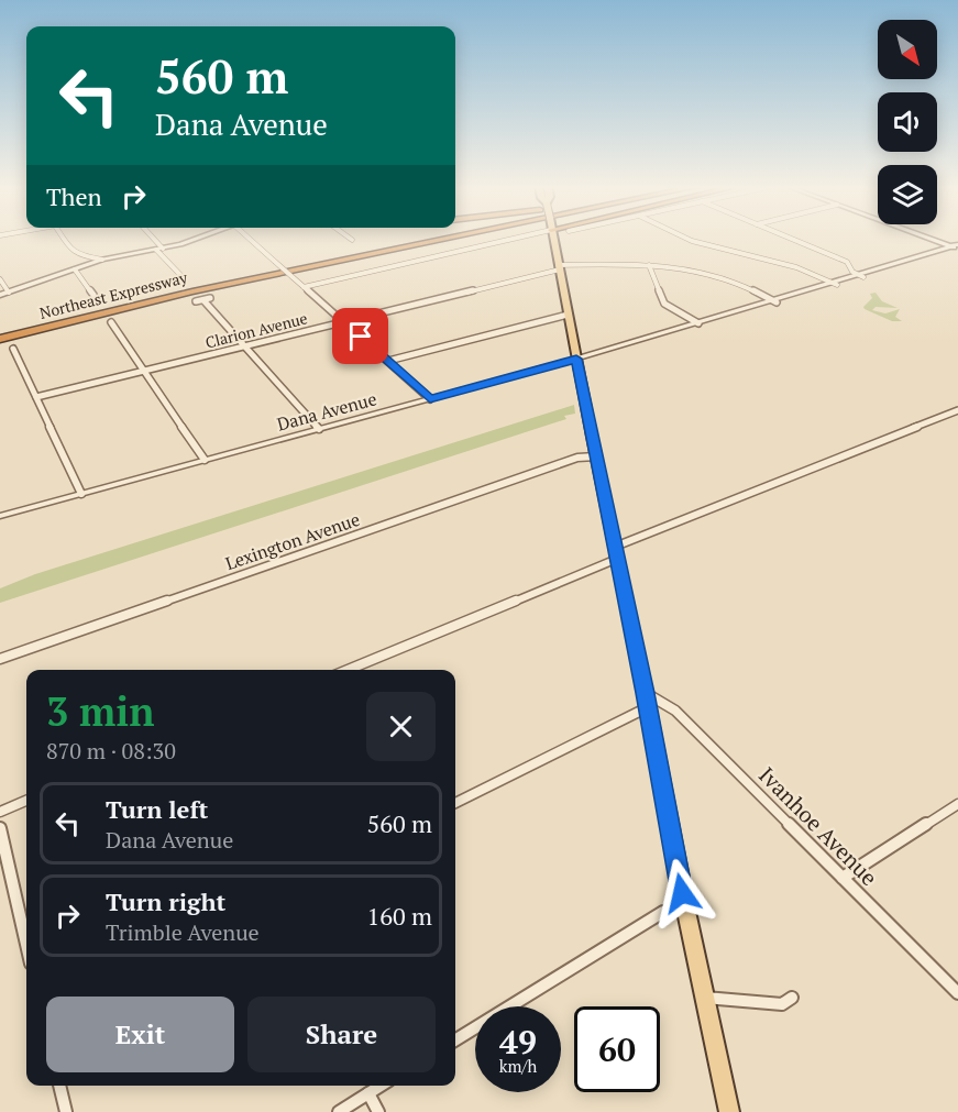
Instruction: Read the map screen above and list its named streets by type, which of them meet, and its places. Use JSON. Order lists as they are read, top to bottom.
{
  "streets": {
    "highway": ["Northeast Expressway"],
    "street": [
      "Clarion Avenue",
      "Dana Avenue",
      "Lexington Avenue",
      "Ivanhoe Avenue"
    ]
  },
  "crossings": [
    ["Clarion Avenue", "Dana Avenue"]
  ],
  "north": "bottom right",
  "page": {
    "turn": ["560 m", "Dana Avenue"],
    "then": "Then",
    "heading": ["3 min", "870 m · 08:30"],
    "list": [
      {
        "name": "Turn left",
        "note": "Dana Avenue",
        "value": "560 m"
      },
      {
        "name": "Turn right",
        "note": "Trimble Avenue",
        "value": "160 m"
      }
    ],
    "buttons": ["Exit", "Share"],
    "speed": "49 km/h",
    "limit": "60"
  }
}
